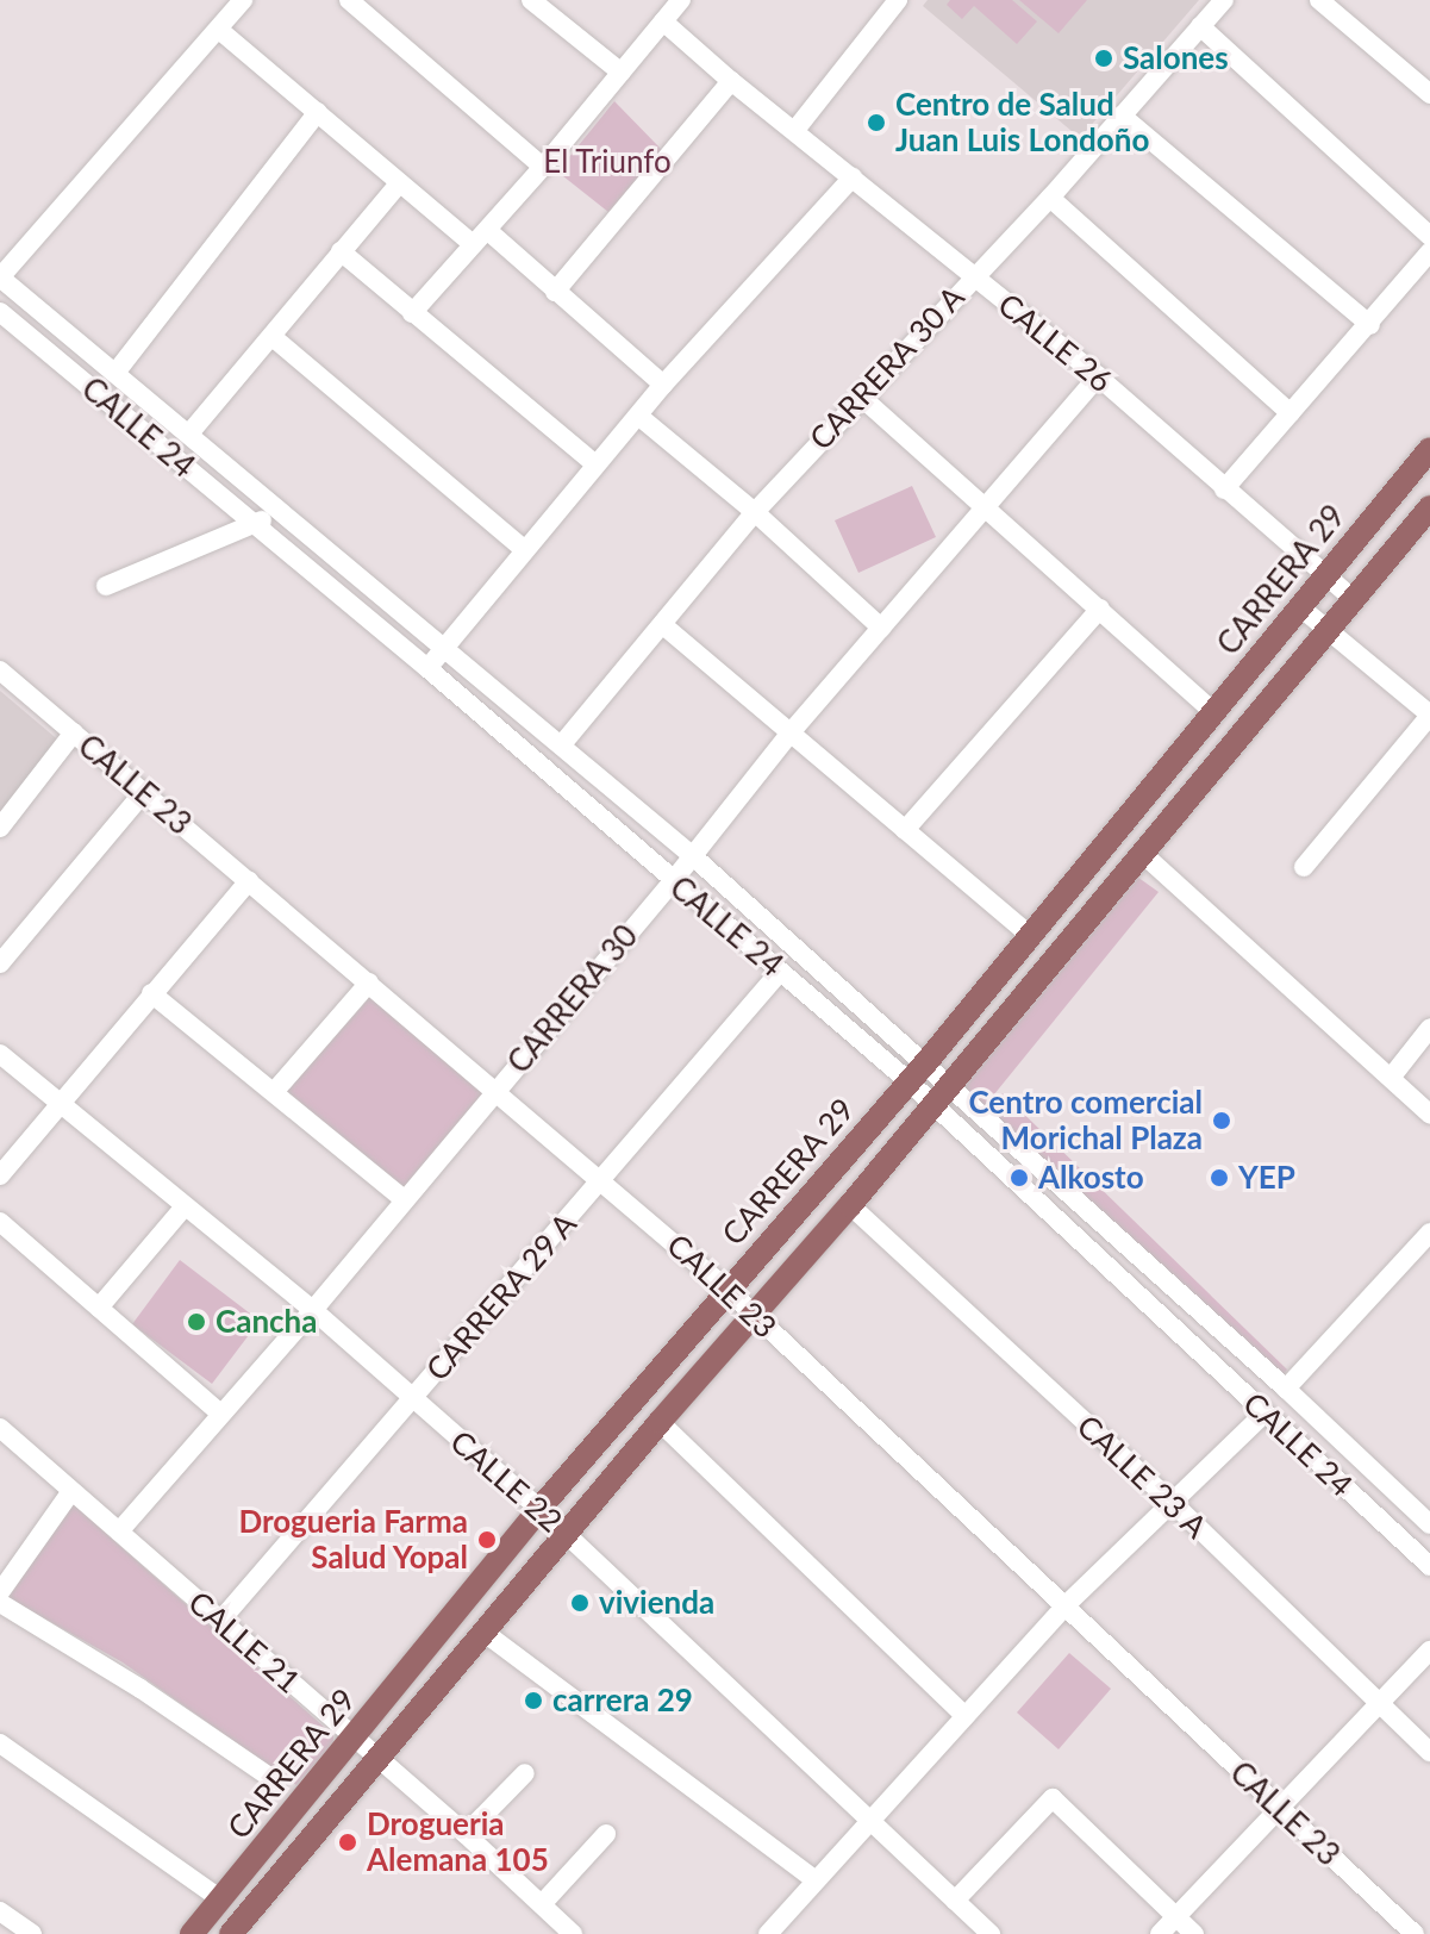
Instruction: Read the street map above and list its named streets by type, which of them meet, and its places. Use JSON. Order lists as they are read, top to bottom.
{
  "streets": {
    "main road": ["CARRERA 29"],
    "street": [
      "CALLE 26",
      "CARRERA 30 A",
      "CALLE 24",
      "CALLE 23",
      "CARRERA 30",
      "CARRERA 29 A",
      "CALLE 23 A",
      "CALLE 22",
      "CALLE 21"
    ]
  },
  "crossings": [
    ["CALLE 26", "CARRERA 30 A"],
    ["CALLE 26", "CARRERA 29"],
    ["CALLE 26", "CARRERA 30"],
    ["CARRERA 30 A", "CALLE 24"],
    ["CALLE 24", "CARRERA 29"],
    ["CALLE 24", "CARRERA 30"],
    ["CALLE 24", "CARRERA 29 A"],
    ["CARRERA 29", "CALLE 23"],
    ["CARRERA 29", "CALLE 23 A"],
    ["CARRERA 29", "CALLE 22"],
    ["CARRERA 29", "CALLE 21"],
    ["CALLE 23", "CARRERA 30"],
    ["CALLE 23", "CARRERA 29 A"],
    ["CARRERA 30", "CALLE 22"],
    ["CARRERA 30", "CALLE 21"],
    ["CARRERA 29 A", "CALLE 22"],
    ["CARRERA 29 A", "CALLE 21"]
  ],
  "parks": ["El Triunfo"],
  "places": [
    "Salones",
    "Centro de Salud Juan Luis Londoño",
    "Centro comercial Morichal Plaza",
    "Alkosto",
    "YEP",
    "Cancha",
    "Drogueria Farma Salud Yopal",
    "vivienda",
    "carrera 29",
    "Drogueria Alemana 105"
  ]
}
